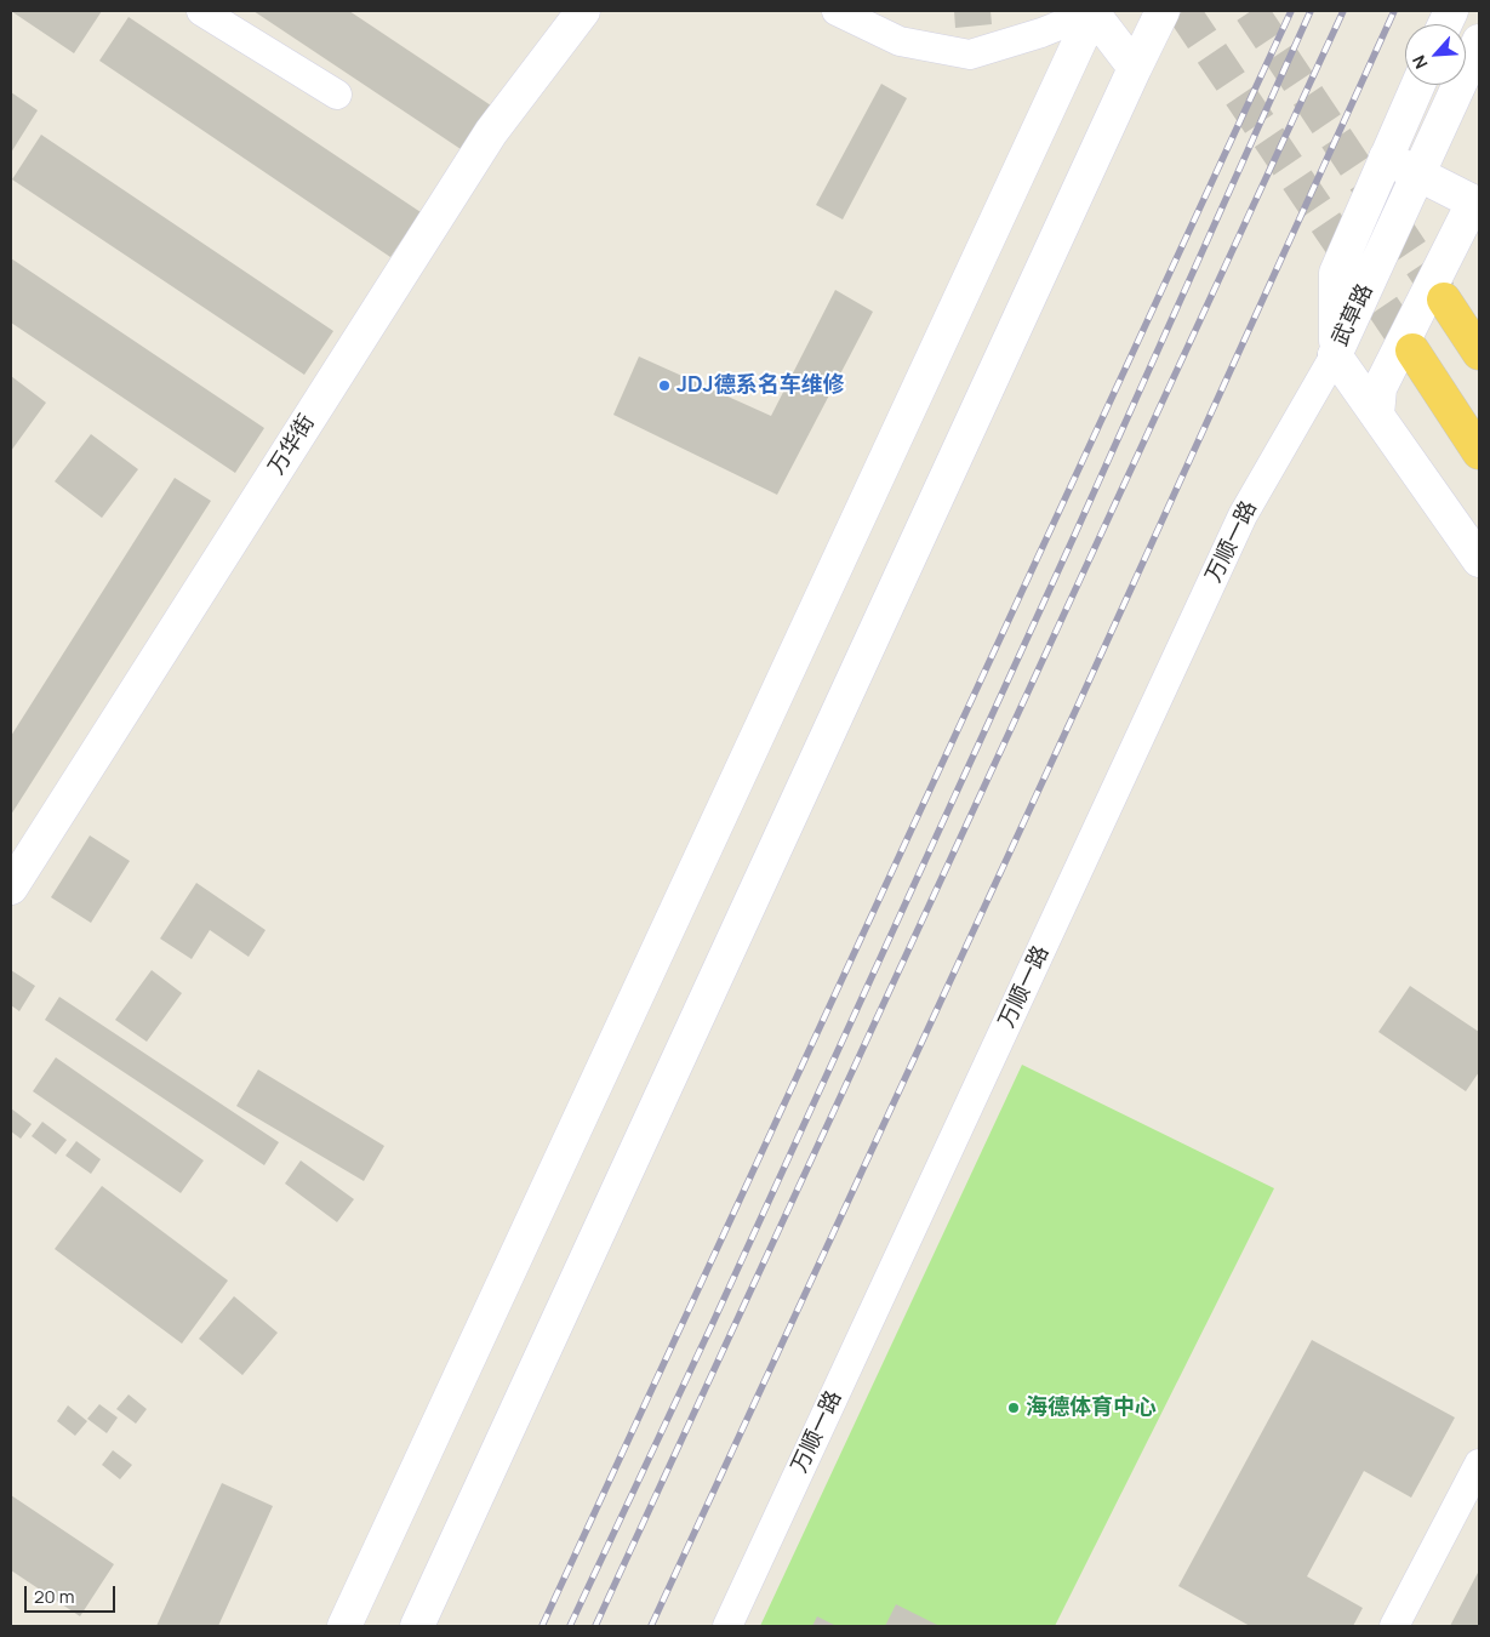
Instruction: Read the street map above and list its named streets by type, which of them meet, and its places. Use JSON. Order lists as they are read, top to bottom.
{
  "streets": {
    "street": ["武草路", "万华街", "万顺一路"]
  },
  "crossings": [
    ["武草路", "万顺一路"]
  ],
  "places": ["JDJ德系名车维修", "海德体育中心"],
  "scale_bar": "20 m",
  "north": "bottom left"
}
